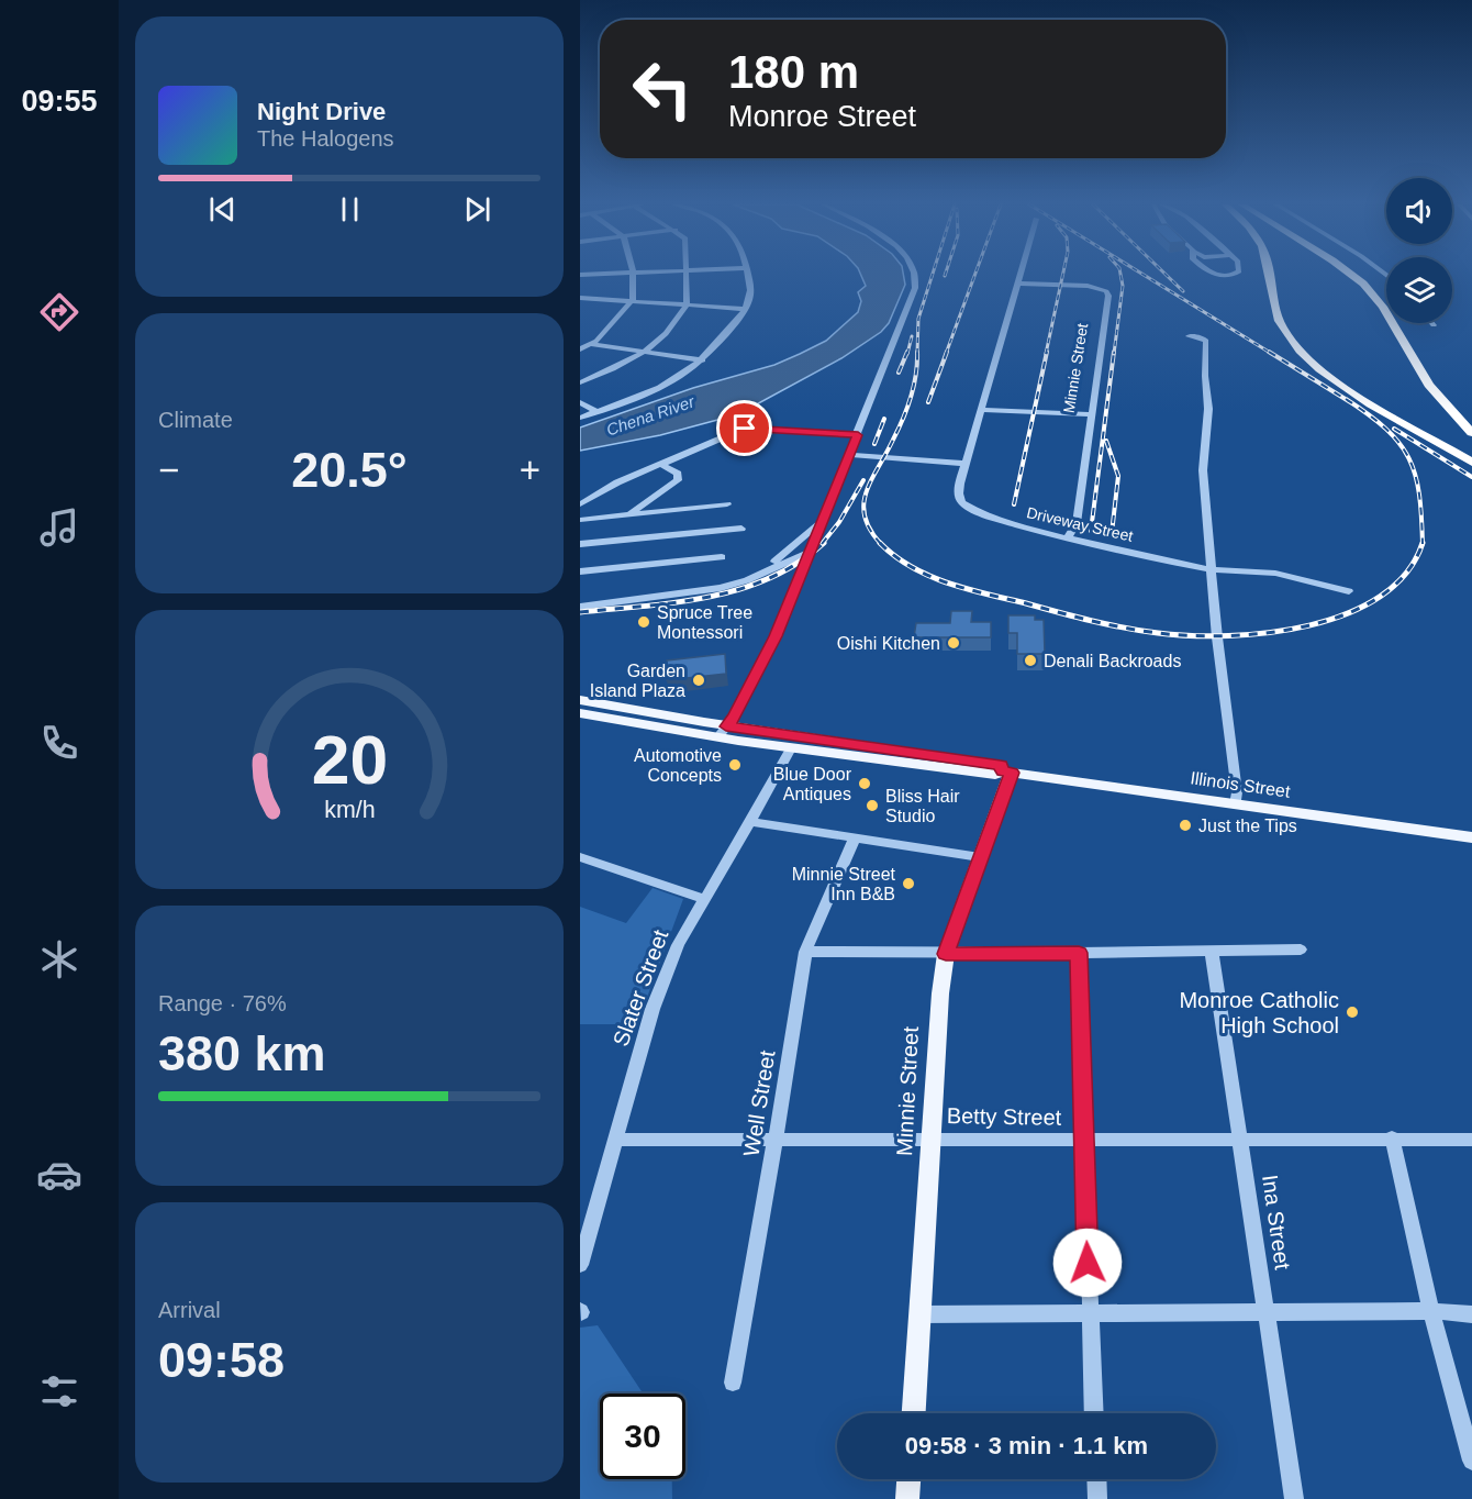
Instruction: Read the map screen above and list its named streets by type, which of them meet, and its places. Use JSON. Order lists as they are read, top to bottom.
{
  "streets": {
    "main road": ["Minnie Street", "Illinois Street"],
    "street": [
      "Driveway Street",
      "Slater Street",
      "Well Street",
      "Betty Street",
      "Ina Street"
    ]
  },
  "crossings": [
    ["Minnie Street", "Driveway Street"],
    ["Minnie Street", "Illinois Street"],
    ["Minnie Street", "Betty Street"],
    ["Illinois Street", "Slater Street"],
    ["Slater Street", "Betty Street"],
    ["Well Street", "Betty Street"],
    ["Betty Street", "Ina Street"]
  ],
  "water": ["Chena River"],
  "places": [
    "Spruce Tree Montessori",
    "Oishi Kitchen",
    "Denali Backroads",
    "Garden Island Plaza",
    "Automotive Concepts",
    "Blue Door Antiques",
    "Bliss Hair Studio",
    "Just the Tips",
    "Minnie Street Inn B&B",
    "Monroe Catholic High School"
  ],
  "page": {
    "tabs": "09:55",
    "turn": ["180 m", "Monroe Street"],
    "song": ["Night Drive", "The Halogens"],
    "tile": [
      "Climate",
      ["Range · 76%", "380 km"],
      ["Arrival", "09:58"]
    ],
    "heat": ["−", "20.5°", "+"],
    "limit": "30",
    "trip": "09:58 · 3 min · 1.1 km",
    "gauge": ["20", "km/h"]
  }
}
